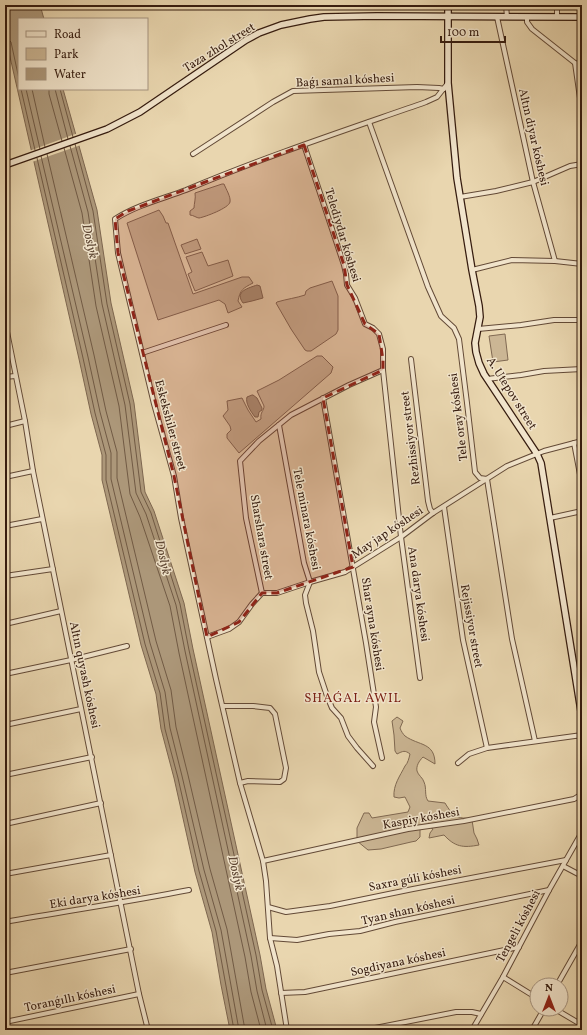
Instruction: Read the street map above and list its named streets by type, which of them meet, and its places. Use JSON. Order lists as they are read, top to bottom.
{
  "streets": {
    "street": [
      "Taza zhol street",
      "Baǵı samal kóshesi",
      "Altın diyar kóshesi",
      "Telediydar kóshesi",
      "A. Utepov street",
      "Tele oray kóshesi",
      "Eskekshiler street",
      "Rezhissiyor street",
      "Tele minara kóshesi",
      "May jap kóshesi",
      "Sharshara street",
      "Ana darya kóshesi",
      "Shar ayna kóshesi",
      "Rejissiyor street",
      "Altın quyash kóshesi",
      "Kaspiy kóshesi",
      "Saxra gúli kóshesi",
      "Eki darya kóshesi",
      "Tyan shan kóshesi",
      "Tengeli kóshesi",
      "Sogdiyana kóshesi",
      "Toranǵıllı kóshesi"
    ]
  },
  "crossings": [
    ["Taza zhol street", "Altın diyar kóshesi"],
    ["Taza zhol street", "A. Utepov street"],
    ["Telediydar kóshesi", "Eskekshiler street"],
    ["Telediydar kóshesi", "Ana darya kóshesi"],
    ["A. Utepov street", "May jap kóshesi"],
    ["Tele oray kóshesi", "May jap kóshesi"],
    ["Eskekshiler street", "Kaspiy kóshesi"],
    ["Eskekshiler street", "Saxra gúli kóshesi"],
    ["Eskekshiler street", "Tyan shan kóshesi"],
    ["Eskekshiler street", "Sogdiyana kóshesi"],
    ["Rezhissiyor street", "May jap kóshesi"],
    ["Tele minara kóshesi", "May jap kóshesi"],
    ["Tele minara kóshesi", "Sharshara street"],
    ["May jap kóshesi", "Sharshara street"],
    ["May jap kóshesi", "Ana darya kóshesi"],
    ["May jap kóshesi", "Shar ayna kóshesi"],
    ["May jap kóshesi", "Rejissiyor street"],
    ["Altın quyash kóshesi", "Eki darya kóshesi"],
    ["Altın quyash kóshesi", "Toranǵıllı kóshesi"],
    ["Saxra gúli kóshesi", "Tengeli kóshesi"],
    ["Tyan shan kóshesi", "Tengeli kóshesi"],
    ["Tengeli kóshesi", "Sogdiyana kóshesi"]
  ],
  "districts": ["SHAǴAL AWIL"],
  "water": ["Doslyk"],
  "legend": ["Road", "Park", "Water"],
  "scale_bar": "100 m",
  "north": "top"
}
